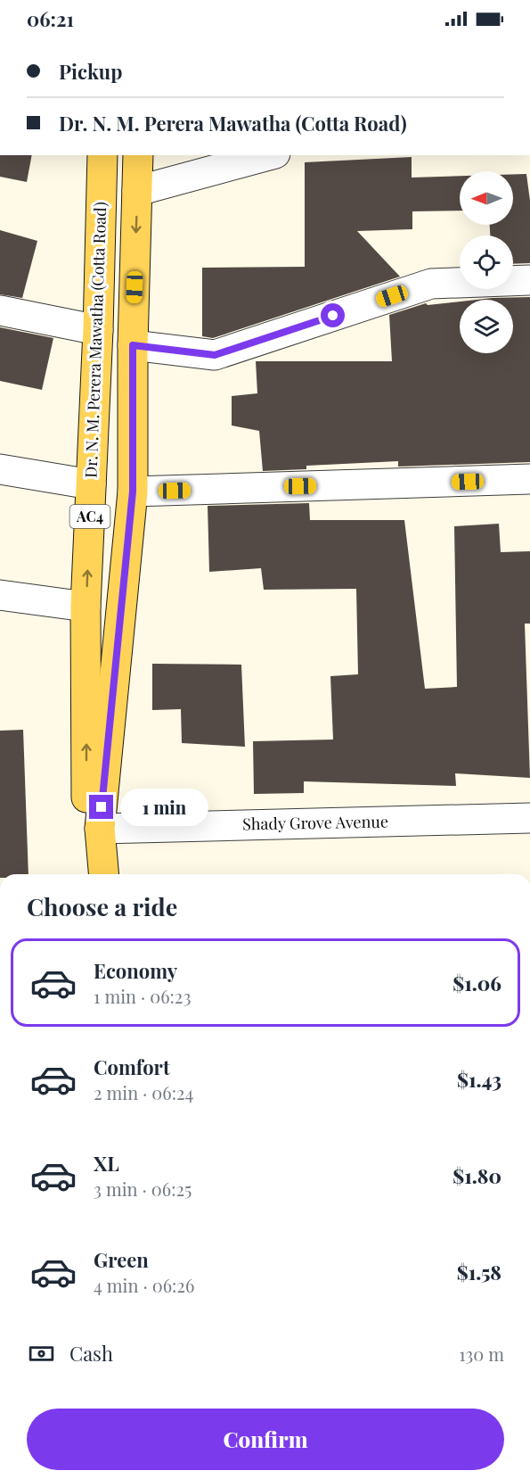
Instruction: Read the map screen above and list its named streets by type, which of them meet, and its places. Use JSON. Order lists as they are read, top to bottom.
{
  "streets": {
    "main road": ["Dr. N. M. Perera Mawatha (Cotta Road)", "AC4"],
    "street": ["Shady Grove Avenue"]
  },
  "crossings": [
    ["AC4", "Shady Grove Avenue"]
  ],
  "north": "left",
  "page": {
    "status": "06:21",
    "banner": ["Pickup", "Dr. N. M. Perera Mawatha (Cotta Road)"],
    "bubble": "1 min",
    "heading": "Choose a ride",
    "list": [
      {
        "name": "Economy",
        "note": "1 min · 06:23",
        "value": "$1.06"
      },
      {
        "name": "Comfort",
        "note": "2 min · 06:24",
        "value": "$1.43"
      },
      {
        "name": "XL",
        "note": "3 min · 06:25",
        "value": "$1.80"
      },
      {
        "name": "Green",
        "note": "4 min · 06:26",
        "value": "$1.58"
      }
    ],
    "pay": ["Cash", "130 m"],
    "buttons": "Confirm"
  }
}
